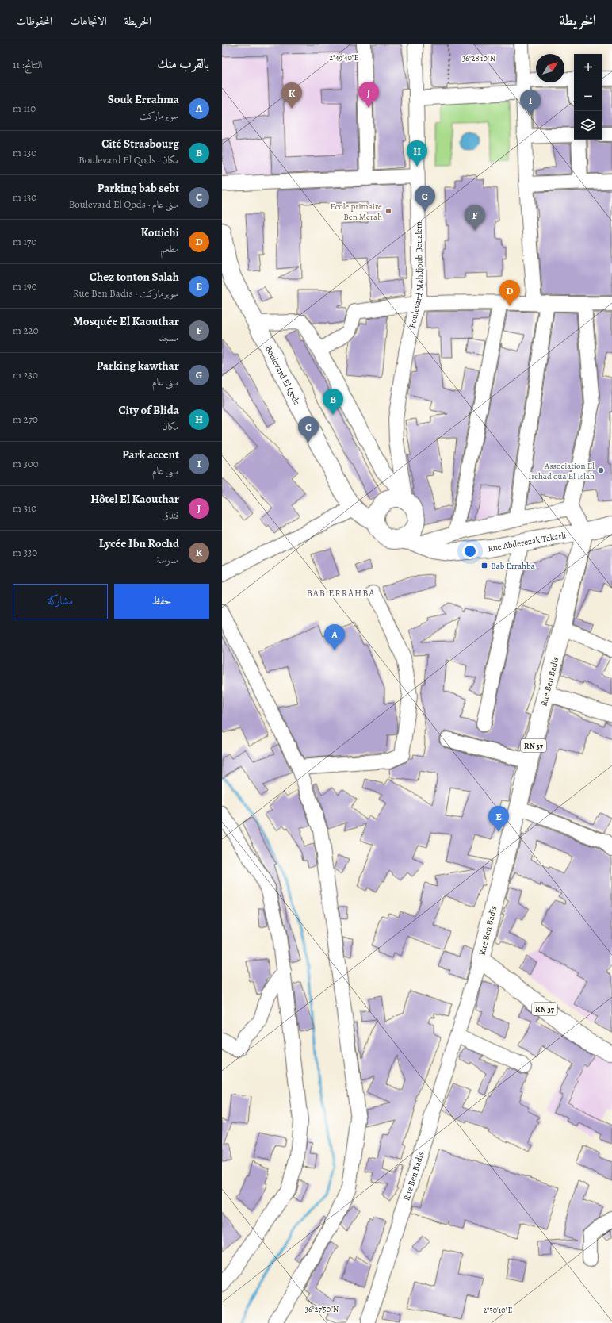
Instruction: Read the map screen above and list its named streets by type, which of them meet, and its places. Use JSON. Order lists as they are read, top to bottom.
{
  "streets": {
    "main road": [
      "Boulevard El Qods",
      "Rue Abderezak Takarli",
      "Rue Ben Badis",
      "RN 37"
    ],
    "street": ["Boulevard Mahdjoub Boualem"]
  },
  "crossings": [
    ["Boulevard Mahdjoub Boualem", "Boulevard El Qods"],
    ["Boulevard Mahdjoub Boualem", "Rue Abderezak Takarli"],
    ["Boulevard El Qods", "Rue Abderezak Takarli"],
    ["Rue Abderezak Takarli", "Rue Ben Badis"],
    ["Rue Ben Badis", "RN 37"]
  ],
  "districts": ["BAB ERRAHBA"],
  "places": {
    "other": ["Ecole primaire Ben Merah", "Association El Irchad oua El Islah"],
    "transit": ["Bab Errahba"]
  },
  "north": "top right",
  "page": {
    "header": "الخريطة",
    "nav": ["الخريطة", "الاتجاهات", "المحفوظات"],
    "heading": ["بالقرب منك", "النتائج: 11"],
    "map_buttons": ["+", "−"],
    "pins": [
      "J",
      "K",
      "I",
      "H",
      "G",
      "F",
      "D",
      "B",
      "C",
      "A",
      "E"
    ],
    "list": [
      {
        "mark": "A",
        "name": "Souk Errahma",
        "note": "سوبرماركت",
        "value": "110 m"
      },
      {
        "mark": "B",
        "name": "Cité Strasbourg",
        "note": "مكان · Boulevard El Qods",
        "value": "130 m"
      },
      {
        "mark": "C",
        "name": "Parking bab sebt",
        "note": "مبنى عام · Boulevard El Qods",
        "value": "130 m"
      },
      {
        "mark": "D",
        "name": "Kouichi",
        "note": "مطعم",
        "value": "170 m"
      },
      {
        "mark": "E",
        "name": "Chez tonton Salah",
        "note": "سوبرماركت · Rue Ben Badis",
        "value": "190 m"
      },
      {
        "mark": "F",
        "name": "Mosquée El Kaouthar",
        "note": "مسجد",
        "value": "220 m"
      },
      {
        "mark": "G",
        "name": "Parking kawthar",
        "note": "مبنى عام",
        "value": "230 m"
      },
      {
        "mark": "H",
        "name": "City of Blida",
        "note": "مكان",
        "value": "270 m"
      },
      {
        "mark": "I",
        "name": "Park accent",
        "note": "مبنى عام",
        "value": "300 m"
      },
      {
        "mark": "J",
        "name": "Hôtel El Kaouthar",
        "note": "فندق",
        "value": "310 m"
      },
      {
        "mark": "K",
        "name": "Lycée Ibn Rochd",
        "note": "مدرسة",
        "value": "330 m"
      }
    ],
    "buttons": ["حفظ", "مشاركة"]
  },
  "coordinates": [
    "2°49'40\"E",
    "36°28'10\"N",
    "36°27'50\"N",
    "2°50'10\"E"
  ]
}
